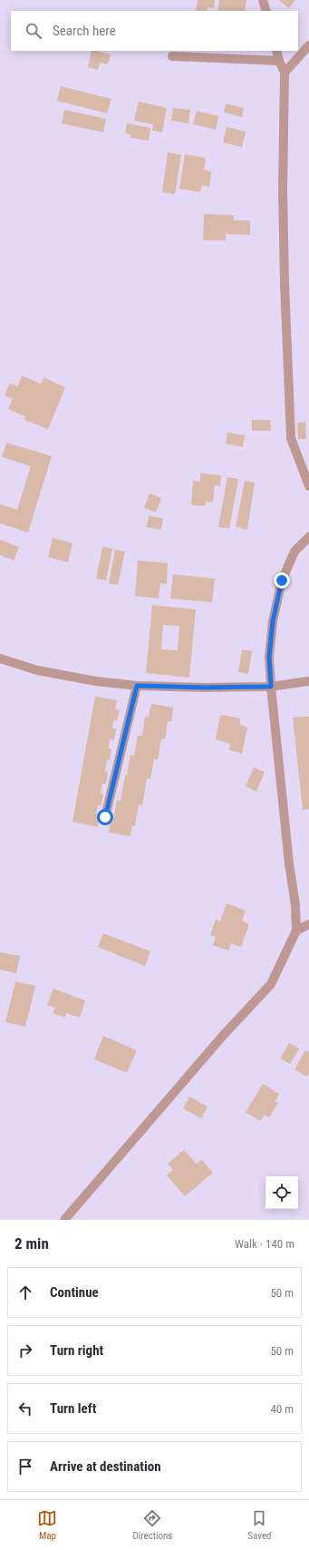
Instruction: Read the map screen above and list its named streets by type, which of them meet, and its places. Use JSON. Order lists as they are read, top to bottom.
{
  "page": {
    "search": "Search here",
    "heading": ["2 min", "Walk · 140 m"],
    "list": [
      ["Continue", "50 m"],
      ["Turn right", "50 m"],
      ["Turn left", "40 m"],
      "Arrive at destination"
    ],
    "nav": ["Map", "Directions", "Saved"]
  }
}
